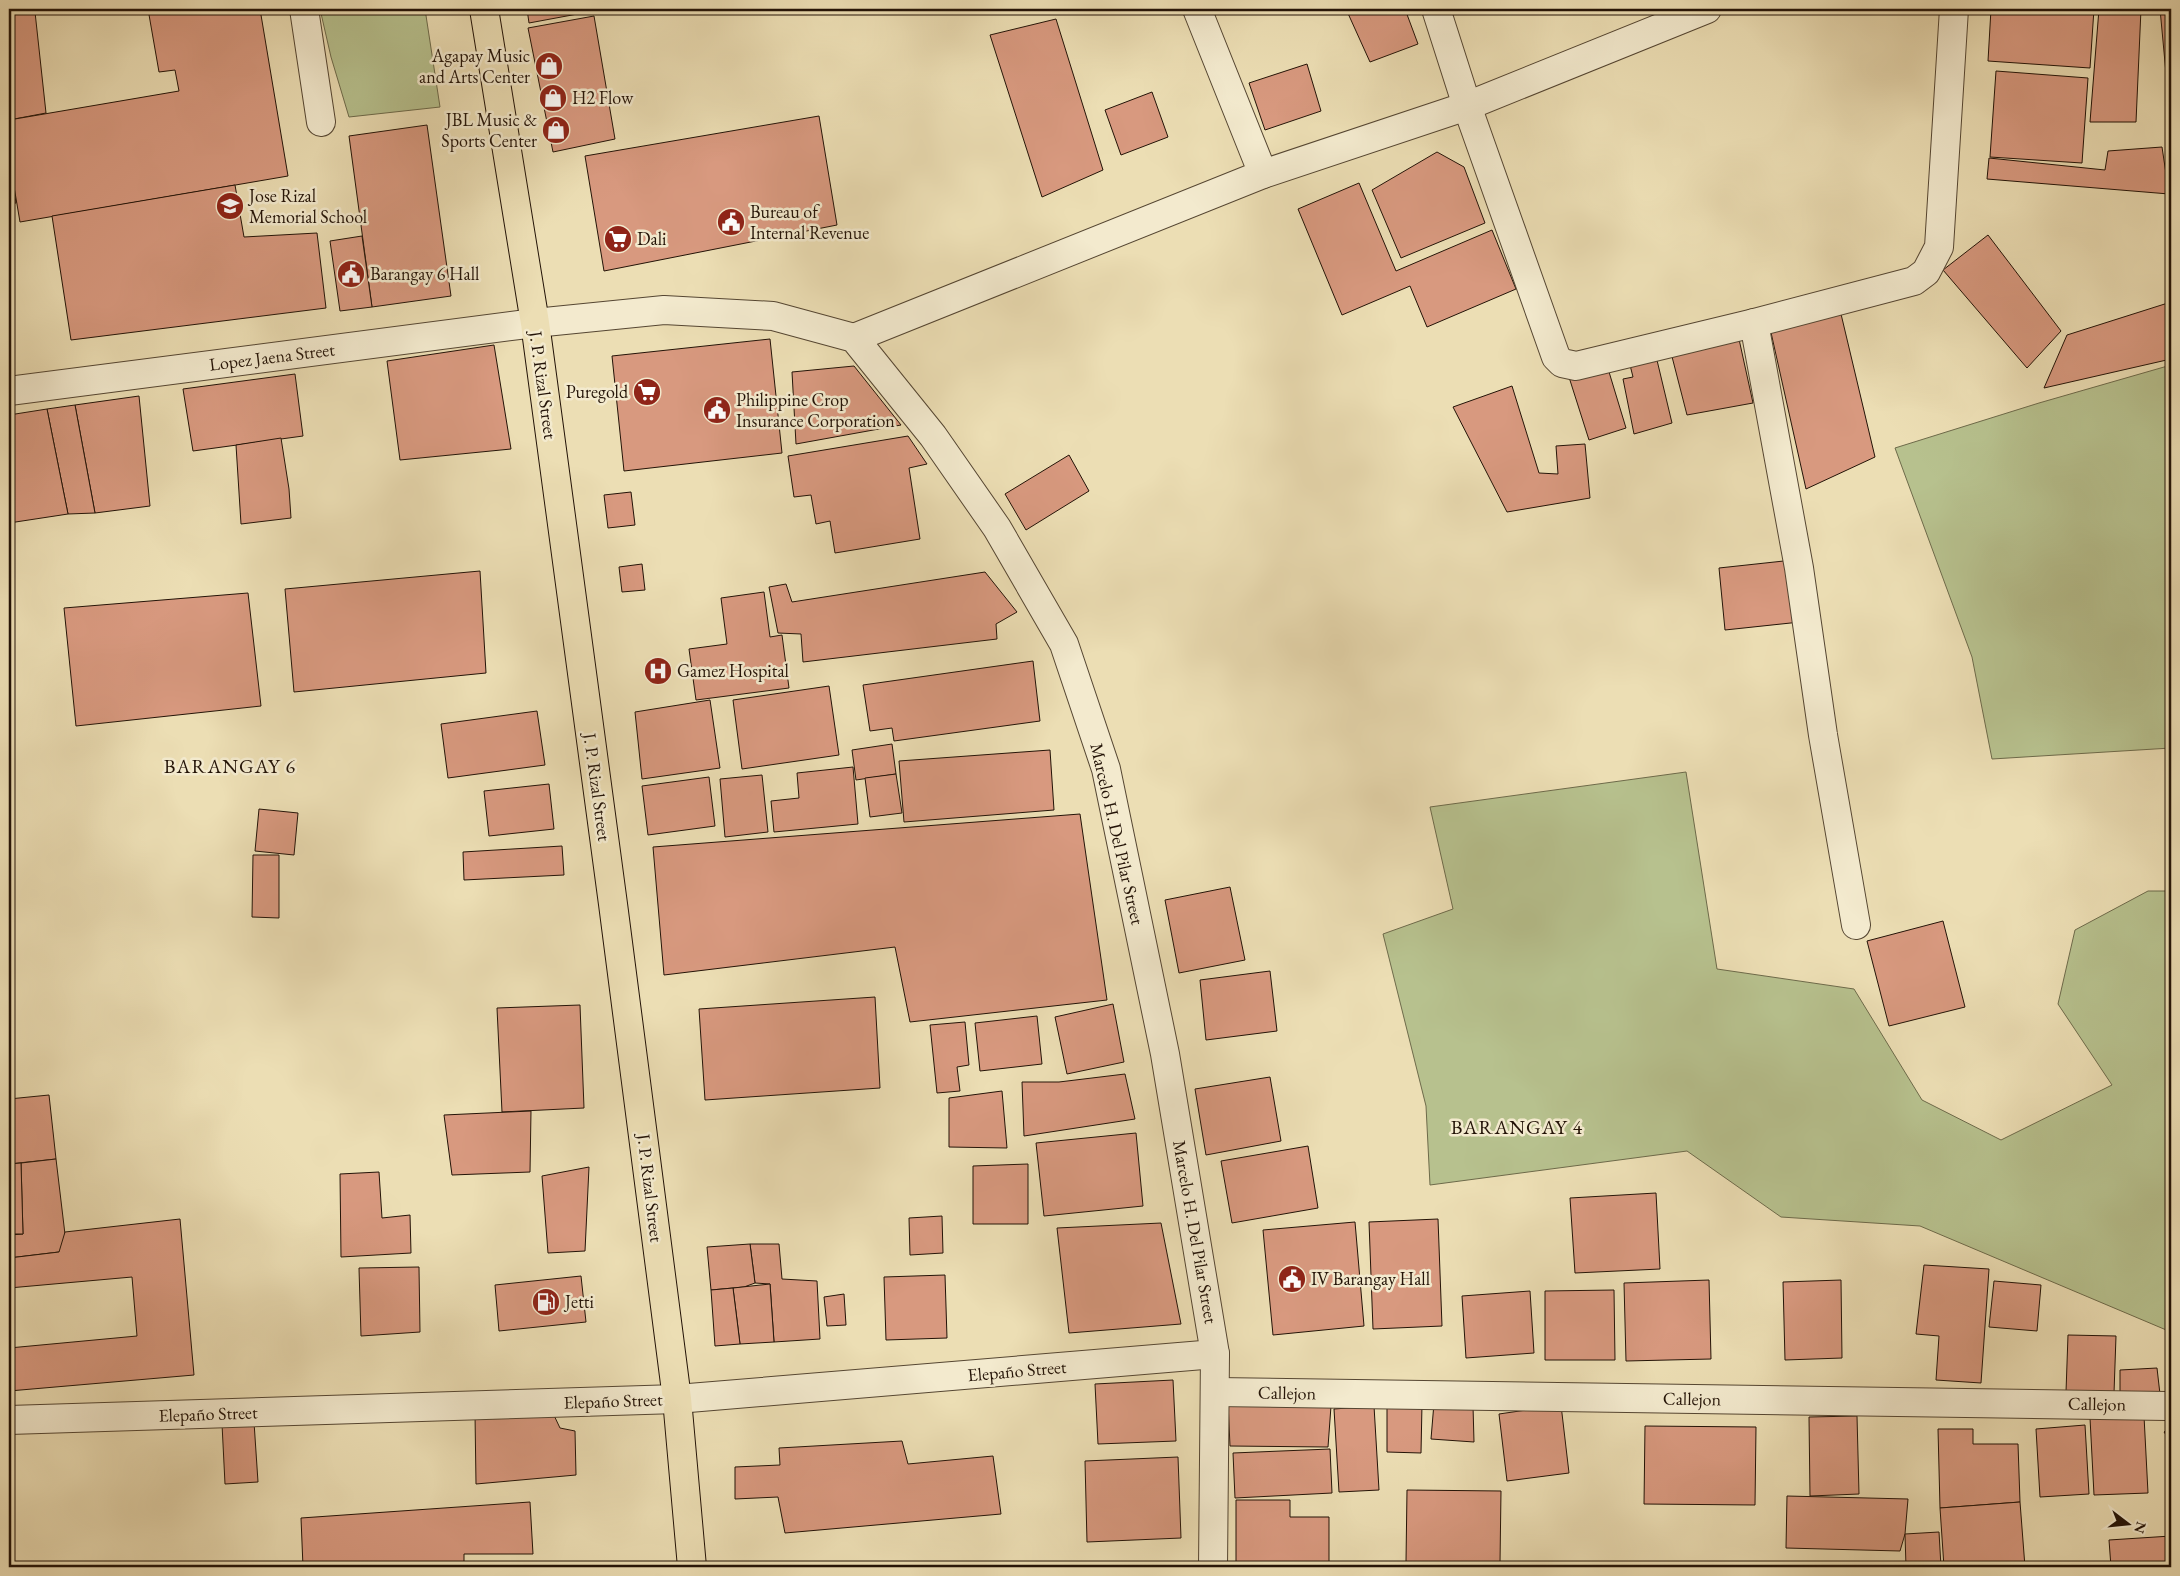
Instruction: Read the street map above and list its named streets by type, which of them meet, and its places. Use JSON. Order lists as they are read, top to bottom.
{
  "streets": {
    "main road": ["J. P. Rizal Street"],
    "street": [
      "Lopez Jaena Street",
      "Marcelo H. Del Pilar Street",
      "Elepaño Street",
      "Callejon"
    ]
  },
  "crossings": [
    ["Lopez Jaena Street", "J. P. Rizal Street"],
    ["J. P. Rizal Street", "Elepaño Street"],
    ["Marcelo H. Del Pilar Street", "Elepaño Street"],
    ["Marcelo H. Del Pilar Street", "Callejon"]
  ],
  "districts": ["BARANGAY 6", "BARANGAY 4"],
  "places": {
    "shop": ["Agapay Music and Arts Center", "H2 Flow", "JBL Music & Sports Center"],
    "school or university": ["Jose Rizal Memorial School"],
    "public building": [
      "Bureau of Internal Revenue",
      "Barangay 6 Hall",
      "Philippine Crop Insurance Corporation",
      "IV Barangay Hall"
    ],
    "supermarket": ["Dali", "Puregold"],
    "hospital": ["Gamez Hospital"],
    "fuel station": ["Jetti"]
  },
  "north": "right"
}
